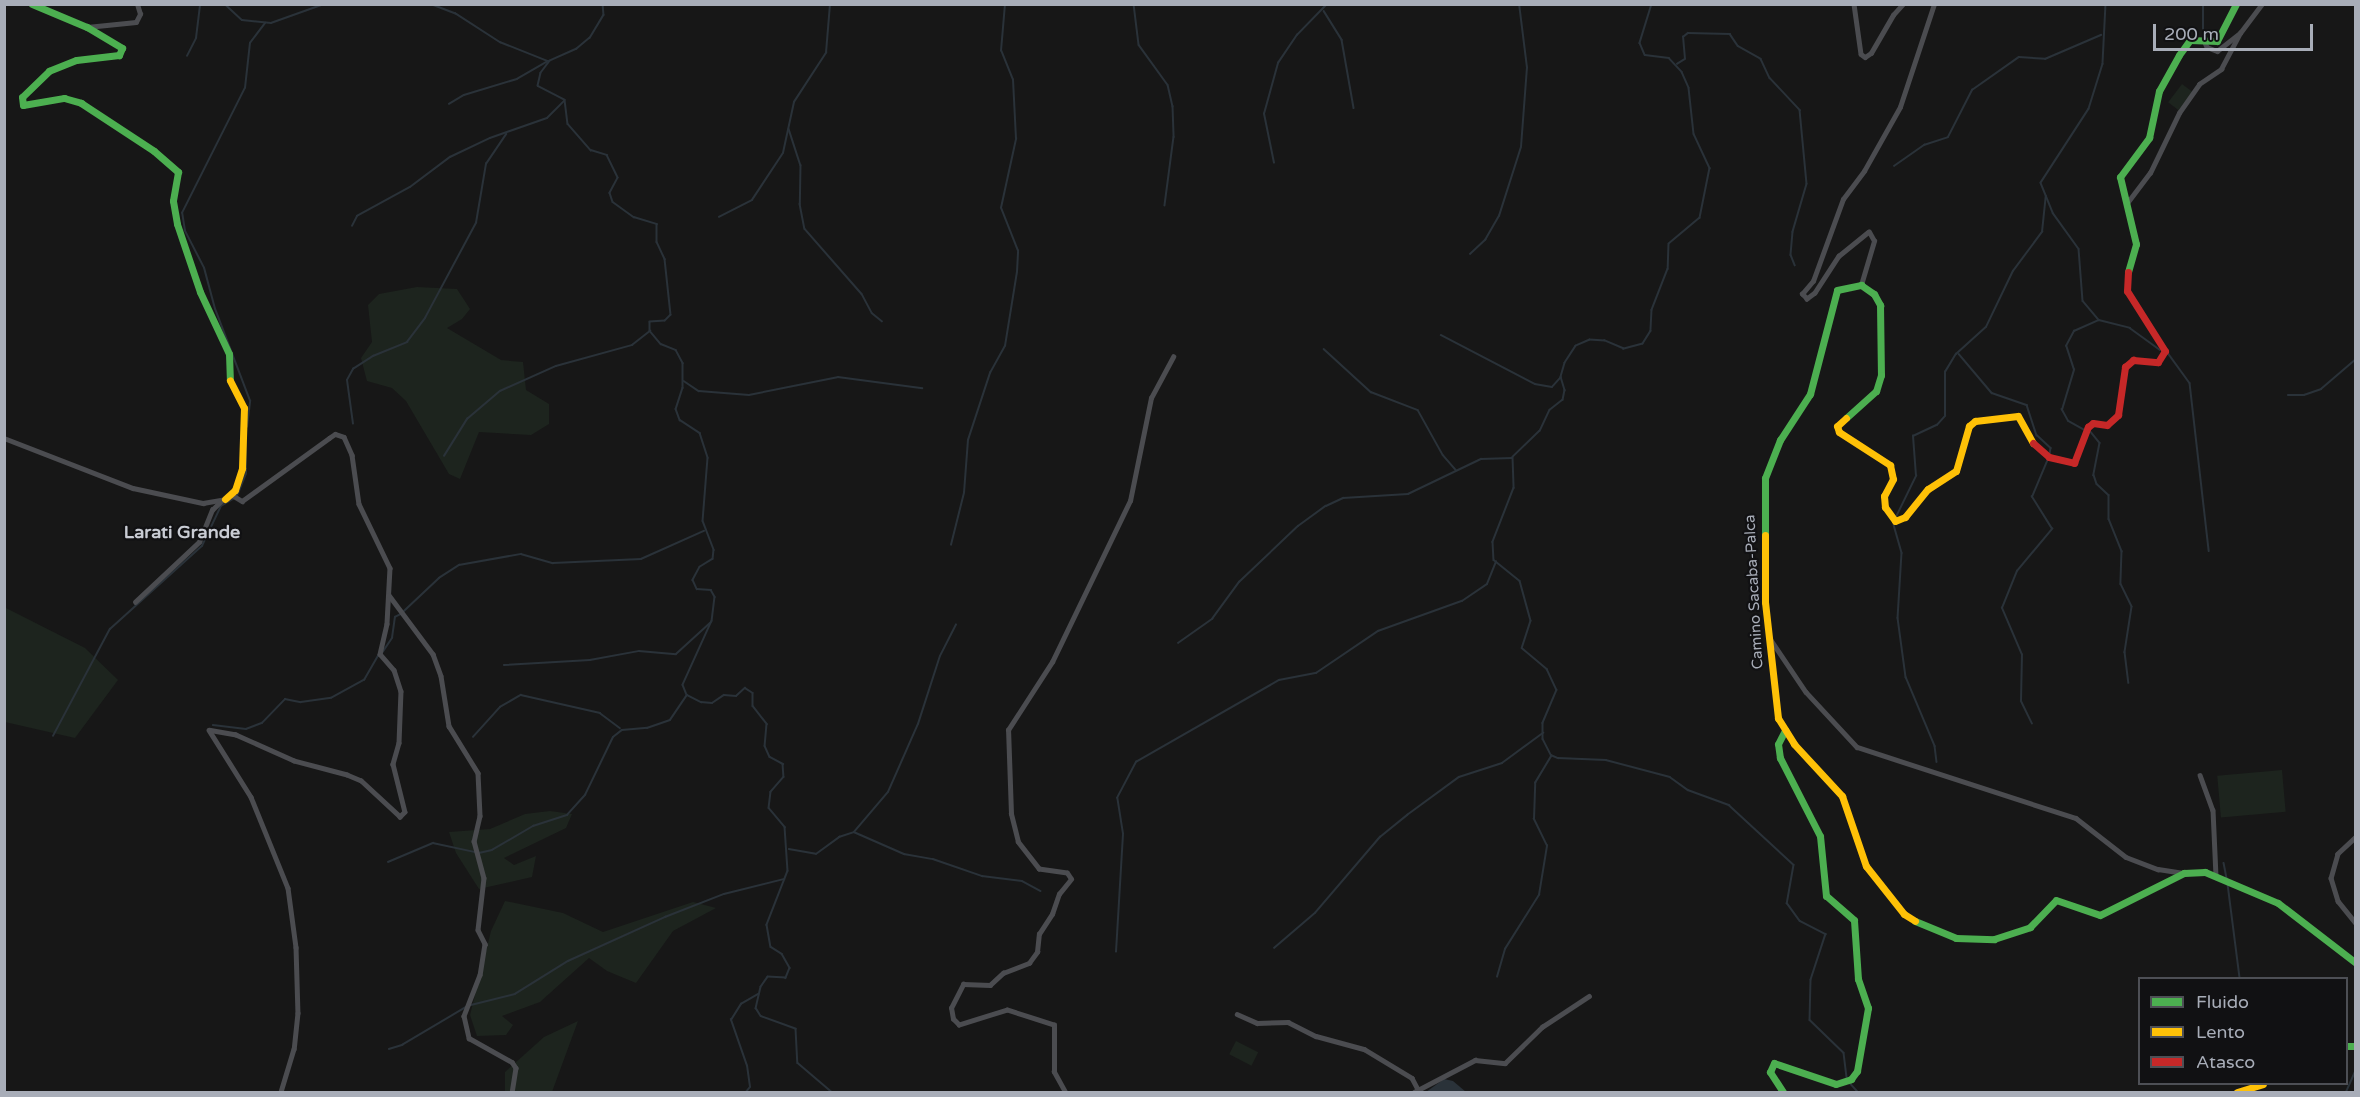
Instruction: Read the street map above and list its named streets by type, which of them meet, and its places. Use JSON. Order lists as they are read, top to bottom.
{
  "streets": {
    "street": ["Camino Sacaba-Palca"]
  },
  "districts": ["Larati Grande"],
  "legend": ["Fluido", "Lento", "Atasco"],
  "scale_bar": "200 m"
}
